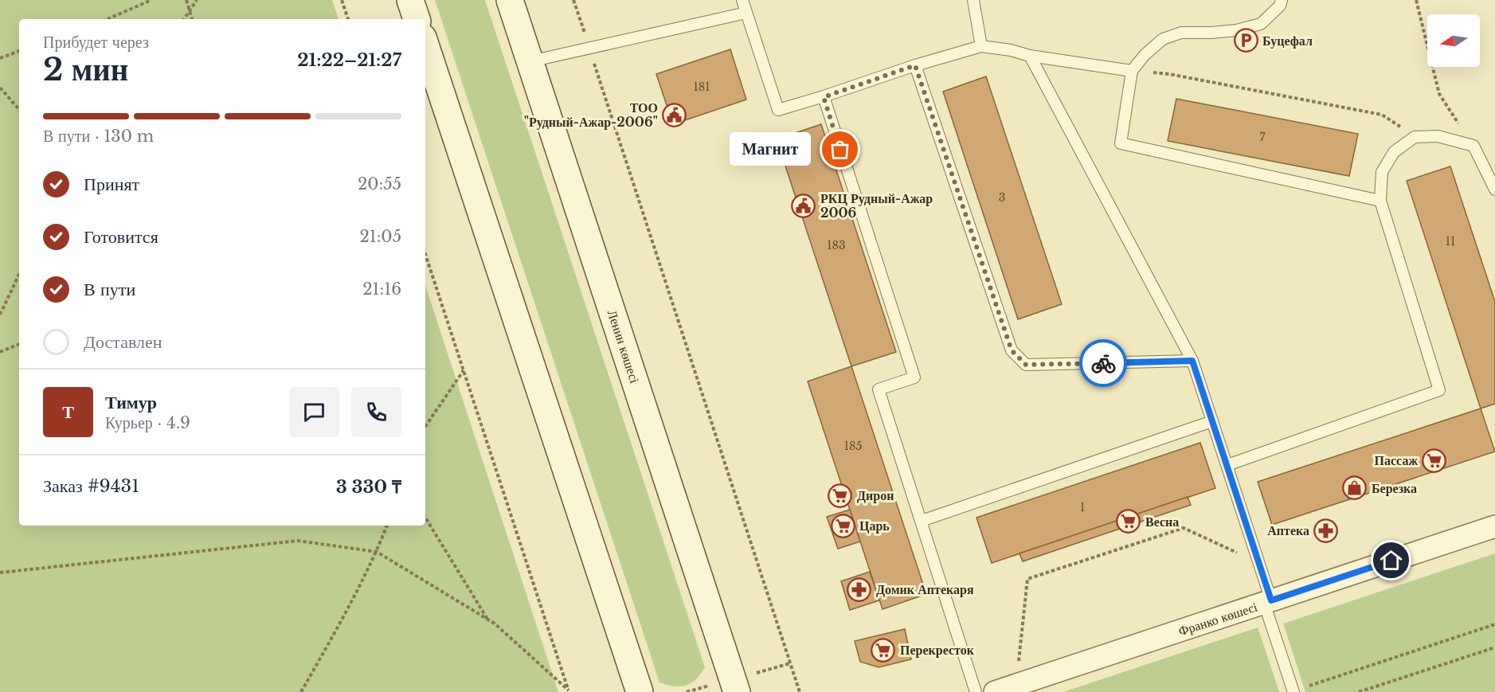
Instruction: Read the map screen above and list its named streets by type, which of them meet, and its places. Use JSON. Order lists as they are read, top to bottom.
{
  "streets": {
    "main road": ["Ленин көшесі"],
    "street": ["Франко көшесі"]
  },
  "places": {
    "parking": ["Буцефал"],
    "public building": ["ТОО \"Рудный-Ажар-2006\"", "РКЦ Рудный-Ажар 2006"],
    "other": ["Магнит"],
    "supermarket": [
      "Пассаж",
      "Дирон",
      "Весна",
      "Царь",
      "Перекресток"
    ],
    "shop": ["Березка"],
    "pharmacy": ["Аптека", "Домик Аптекаря"]
  },
  "house_numbers": [
    "181",
    "7",
    "3",
    "11",
    "183",
    "185",
    "1"
  ],
  "north": "left",
  "page": {
    "heading": ["2 мин", "Прибудет через", "21:22–21:27"],
    "panel": [
      "Тимур",
      "Курьер · 4.9",
      "Заказ #9431",
      "3 330 ₸"
    ],
    "bar": "В пути · 130 m",
    "bubble": "Магнит",
    "list": [
      ["Принят", "20:55"],
      ["Готовится", "21:05"],
      ["В пути", "21:16"],
      "Доставлен"
    ],
    "round": "Т"
  }
}
